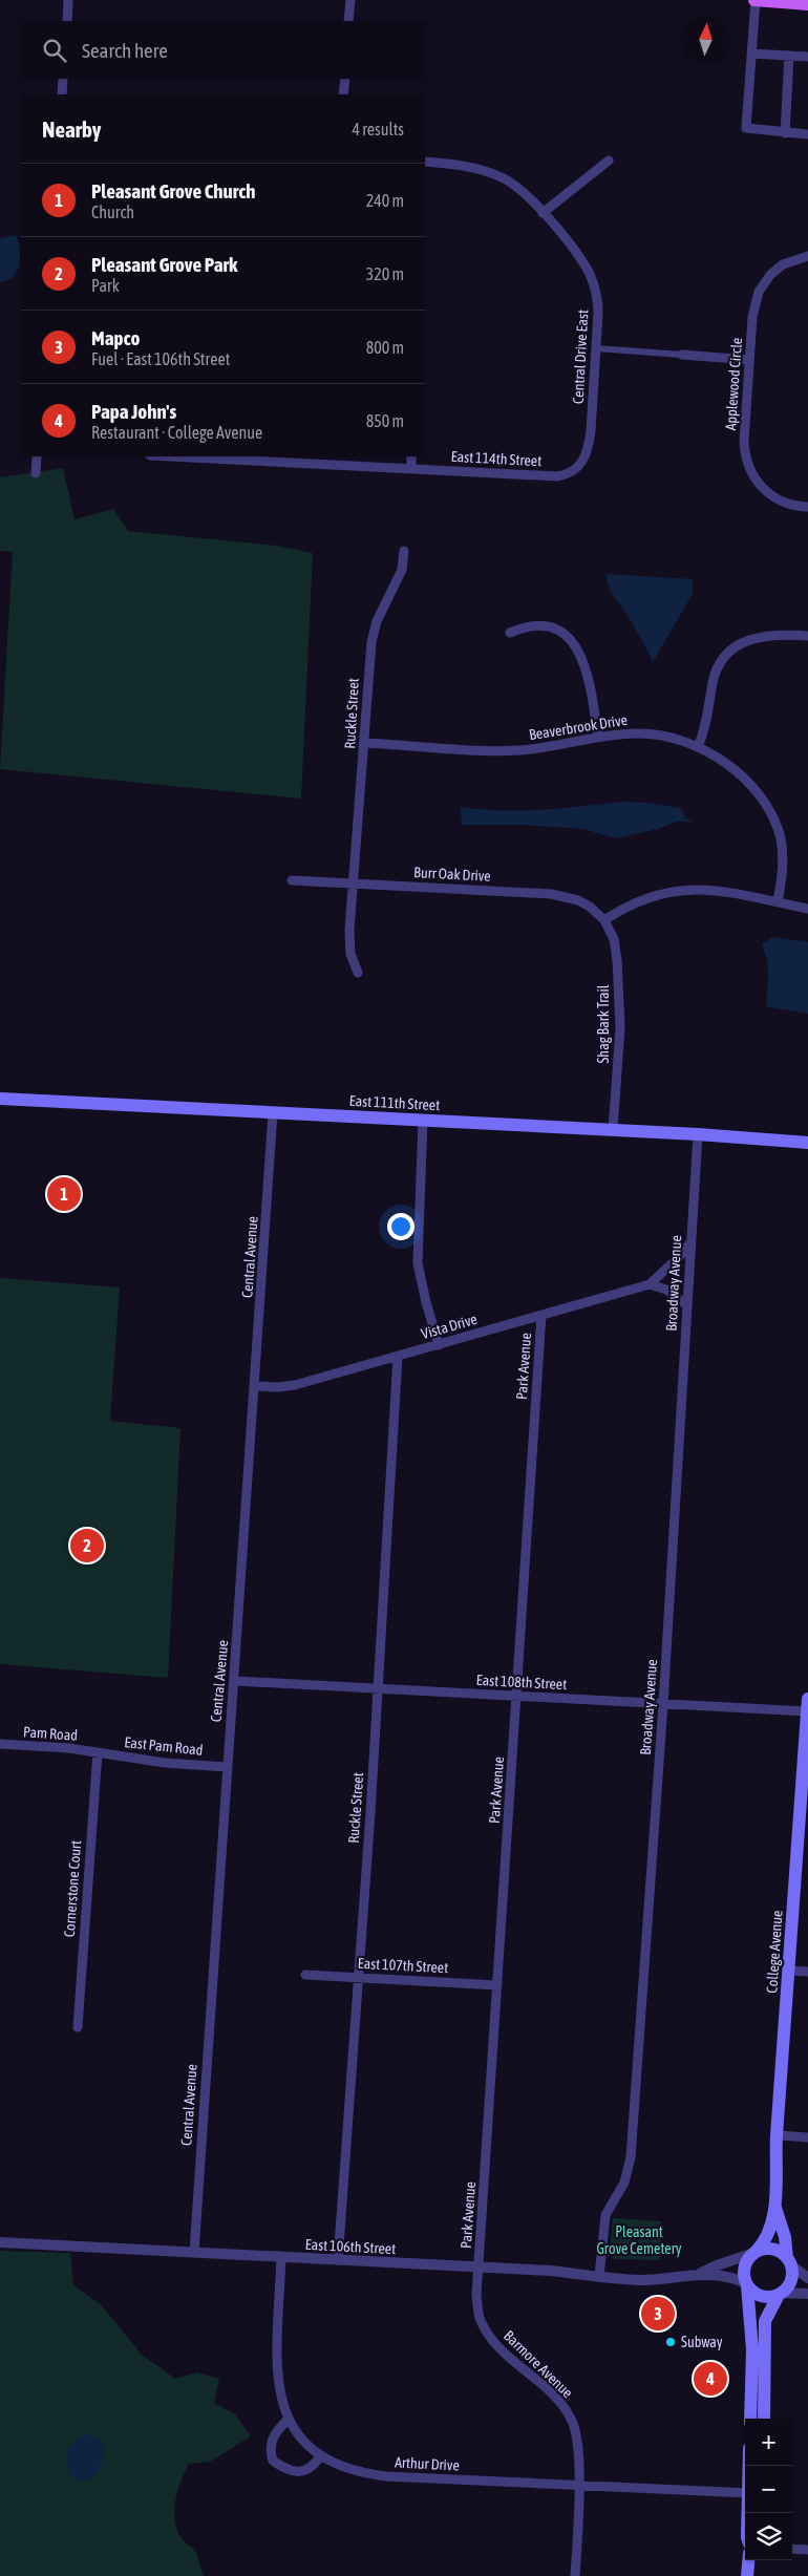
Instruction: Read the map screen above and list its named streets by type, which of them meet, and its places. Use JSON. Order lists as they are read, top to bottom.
{
  "streets": {
    "main road": ["East 111th Street", "College Avenue"],
    "street": [
      "Central Drive East",
      "Applewood Circle",
      "East 114th Street",
      "Ruckle Street",
      "Beaverbrook Drive",
      "Burr Oak Drive",
      "Shag Bark Trail",
      "Central Avenue",
      "Broadway Avenue",
      "Vista Drive",
      "Park Avenue",
      "East 108th Street",
      "Pam Road",
      "East Pam Road",
      "Cornerstone Court",
      "East 107th Street",
      "East 106th Street",
      "Barmore Avenue",
      "Arthur Drive"
    ]
  },
  "crossings": [
    ["Central Drive East", "East 114th Street"],
    ["Ruckle Street", "Beaverbrook Drive"],
    ["Ruckle Street", "Burr Oak Drive"],
    ["Ruckle Street", "Vista Drive"],
    ["Ruckle Street", "East 108th Street"],
    ["Ruckle Street", "East 107th Street"],
    ["Ruckle Street", "East 106th Street"],
    ["Burr Oak Drive", "Shag Bark Trail"],
    ["Shag Bark Trail", "East 111th Street"],
    ["East 111th Street", "Central Avenue"],
    ["East 111th Street", "Broadway Avenue"],
    ["Central Avenue", "Vista Drive"],
    ["Central Avenue", "East 108th Street"],
    ["Central Avenue", "East Pam Road"],
    ["Central Avenue", "East 106th Street"],
    ["Broadway Avenue", "Vista Drive"],
    ["Broadway Avenue", "East 108th Street"],
    ["Broadway Avenue", "East 106th Street"],
    ["Vista Drive", "Park Avenue"],
    ["Park Avenue", "East 108th Street"],
    ["Park Avenue", "East 107th Street"],
    ["Park Avenue", "East 106th Street"],
    ["Park Avenue", "Barmore Avenue"],
    ["East 108th Street", "College Avenue"],
    ["Pam Road", "East Pam Road"],
    ["Pam Road", "Cornerstone Court"],
    ["East Pam Road", "Cornerstone Court"],
    ["College Avenue", "East 106th Street"],
    ["East 106th Street", "Barmore Avenue"],
    ["East 106th Street", "Arthur Drive"],
    ["Barmore Avenue", "Arthur Drive"]
  ],
  "parks": ["Pleasant Grove Cemetery"],
  "places": ["Subway"],
  "north": "top",
  "page": {
    "search": "Search here",
    "heading": ["Nearby", "4 results"],
    "list": [
      {
        "mark": "1",
        "name": "Pleasant Grove Church",
        "note": "Church",
        "value": "240 m"
      },
      {
        "mark": "2",
        "name": "Pleasant Grove Park",
        "note": "Park",
        "value": "320 m"
      },
      {
        "mark": "3",
        "name": "Mapco",
        "note": "Fuel · East 106th Street",
        "value": "800 m"
      },
      {
        "mark": "4",
        "name": "Papa John's",
        "note": "Restaurant · College Avenue",
        "value": "850 m"
      }
    ],
    "pins": [
      "1",
      "2",
      "3",
      "4"
    ],
    "map_buttons": ["+", "−"]
  }
}
